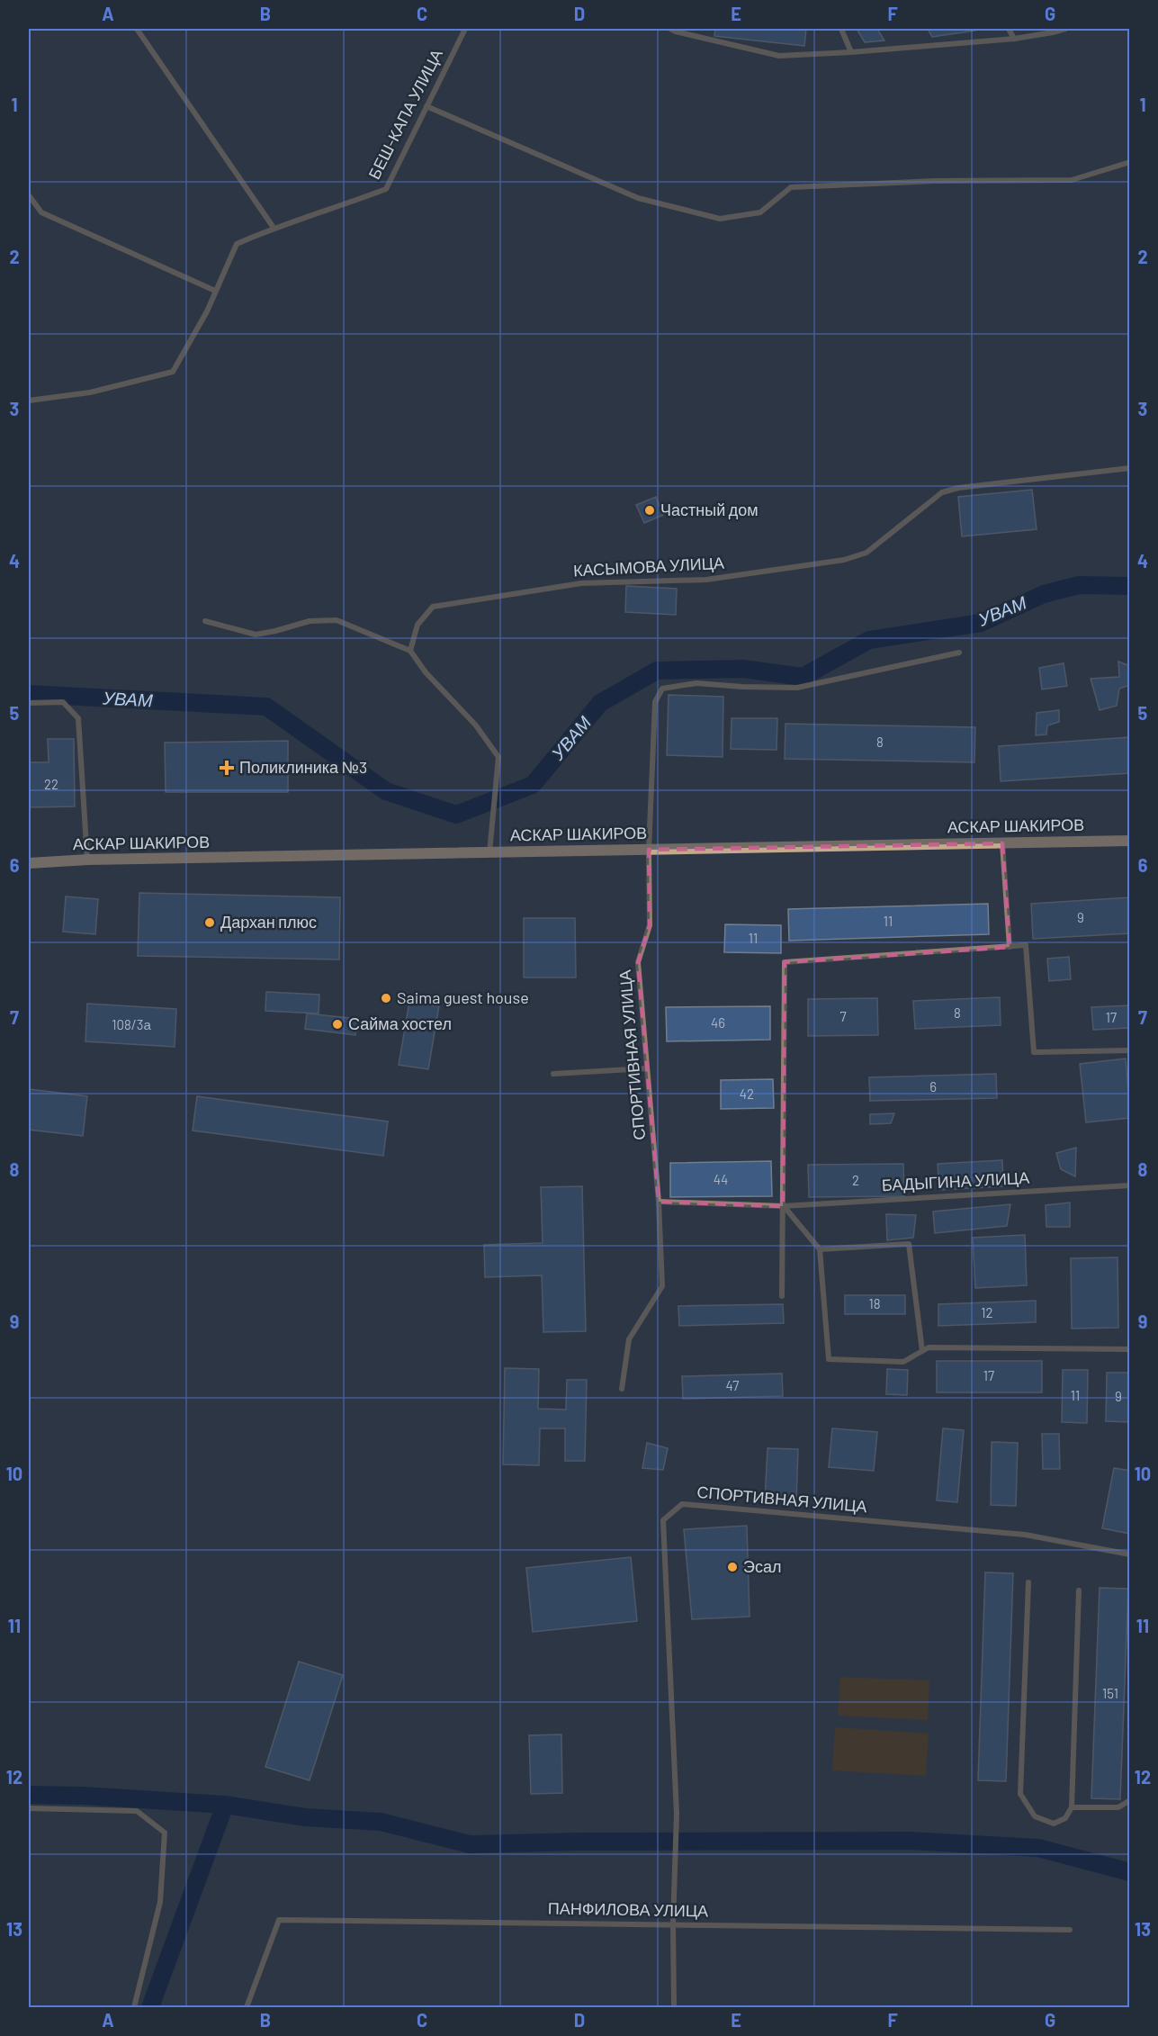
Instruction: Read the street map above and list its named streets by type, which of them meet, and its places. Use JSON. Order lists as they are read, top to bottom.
{
  "streets": {
    "main road": ["АСКАР ШАКИРОВ"],
    "street": [
      "БЕШ-КАПА УЛИЦА",
      "КАСЫМОВА УЛИЦА",
      "СПОРТИВНАЯ УЛИЦА",
      "БАДЫГИНА УЛИЦА",
      "ПАНФИЛОВА УЛИЦА"
    ]
  },
  "crossings": [
    ["АСКАР ШАКИРОВ", "СПОРТИВНАЯ УЛИЦА"],
    ["СПОРТИВНАЯ УЛИЦА", "БАДЫГИНА УЛИЦА"],
    ["СПОРТИВНАЯ УЛИЦА", "ПАНФИЛОВА УЛИЦА"]
  ],
  "water": ["УВАМ"],
  "places": {
    "other": [
      "Частный дом",
      "Дархан плюс",
      "Saima guest house",
      "Сайма хостел",
      "Эсал"
    ],
    "health": ["Поликлиника №3"]
  },
  "house_numbers": [
    "8",
    "22",
    "9",
    "11",
    "11",
    "8",
    "7",
    "17",
    "46",
    "108/3а",
    "6",
    "42",
    "44",
    "2",
    "18",
    "12",
    "17",
    "47",
    "11",
    "9",
    "151"
  ],
  "grid": {
    "columns": [
      "A",
      "B",
      "C",
      "D",
      "E",
      "F",
      "G"
    ],
    "rows": [
      "1",
      "2",
      "3",
      "4",
      "5",
      "6",
      "7",
      "8",
      "9",
      "10",
      "11",
      "12",
      "13"
    ]
  }
}
